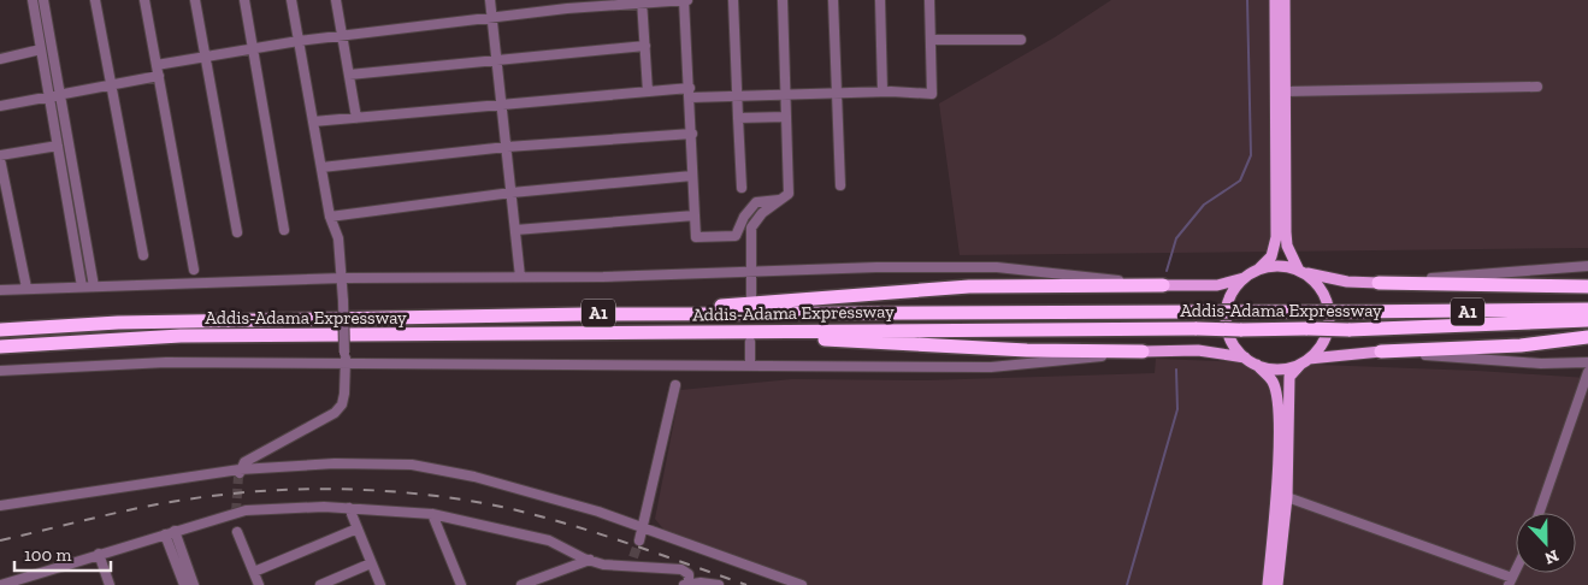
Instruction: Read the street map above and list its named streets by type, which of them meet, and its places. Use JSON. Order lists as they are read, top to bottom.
{
  "streets": {
    "highway": ["Addis-Adama Expressway", "A1"]
  },
  "scale_bar": "100 m",
  "north": "bottom"
}
